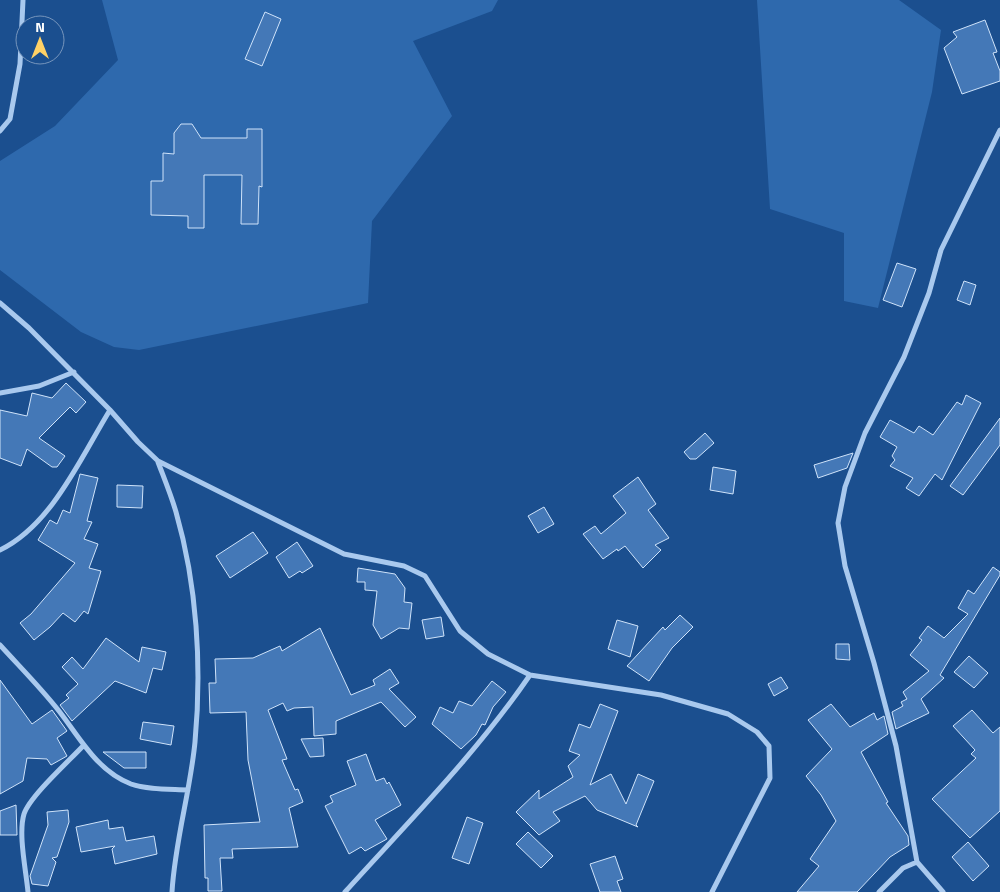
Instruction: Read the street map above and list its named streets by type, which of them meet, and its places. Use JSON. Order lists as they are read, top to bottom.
{
  "north": "top"
}
